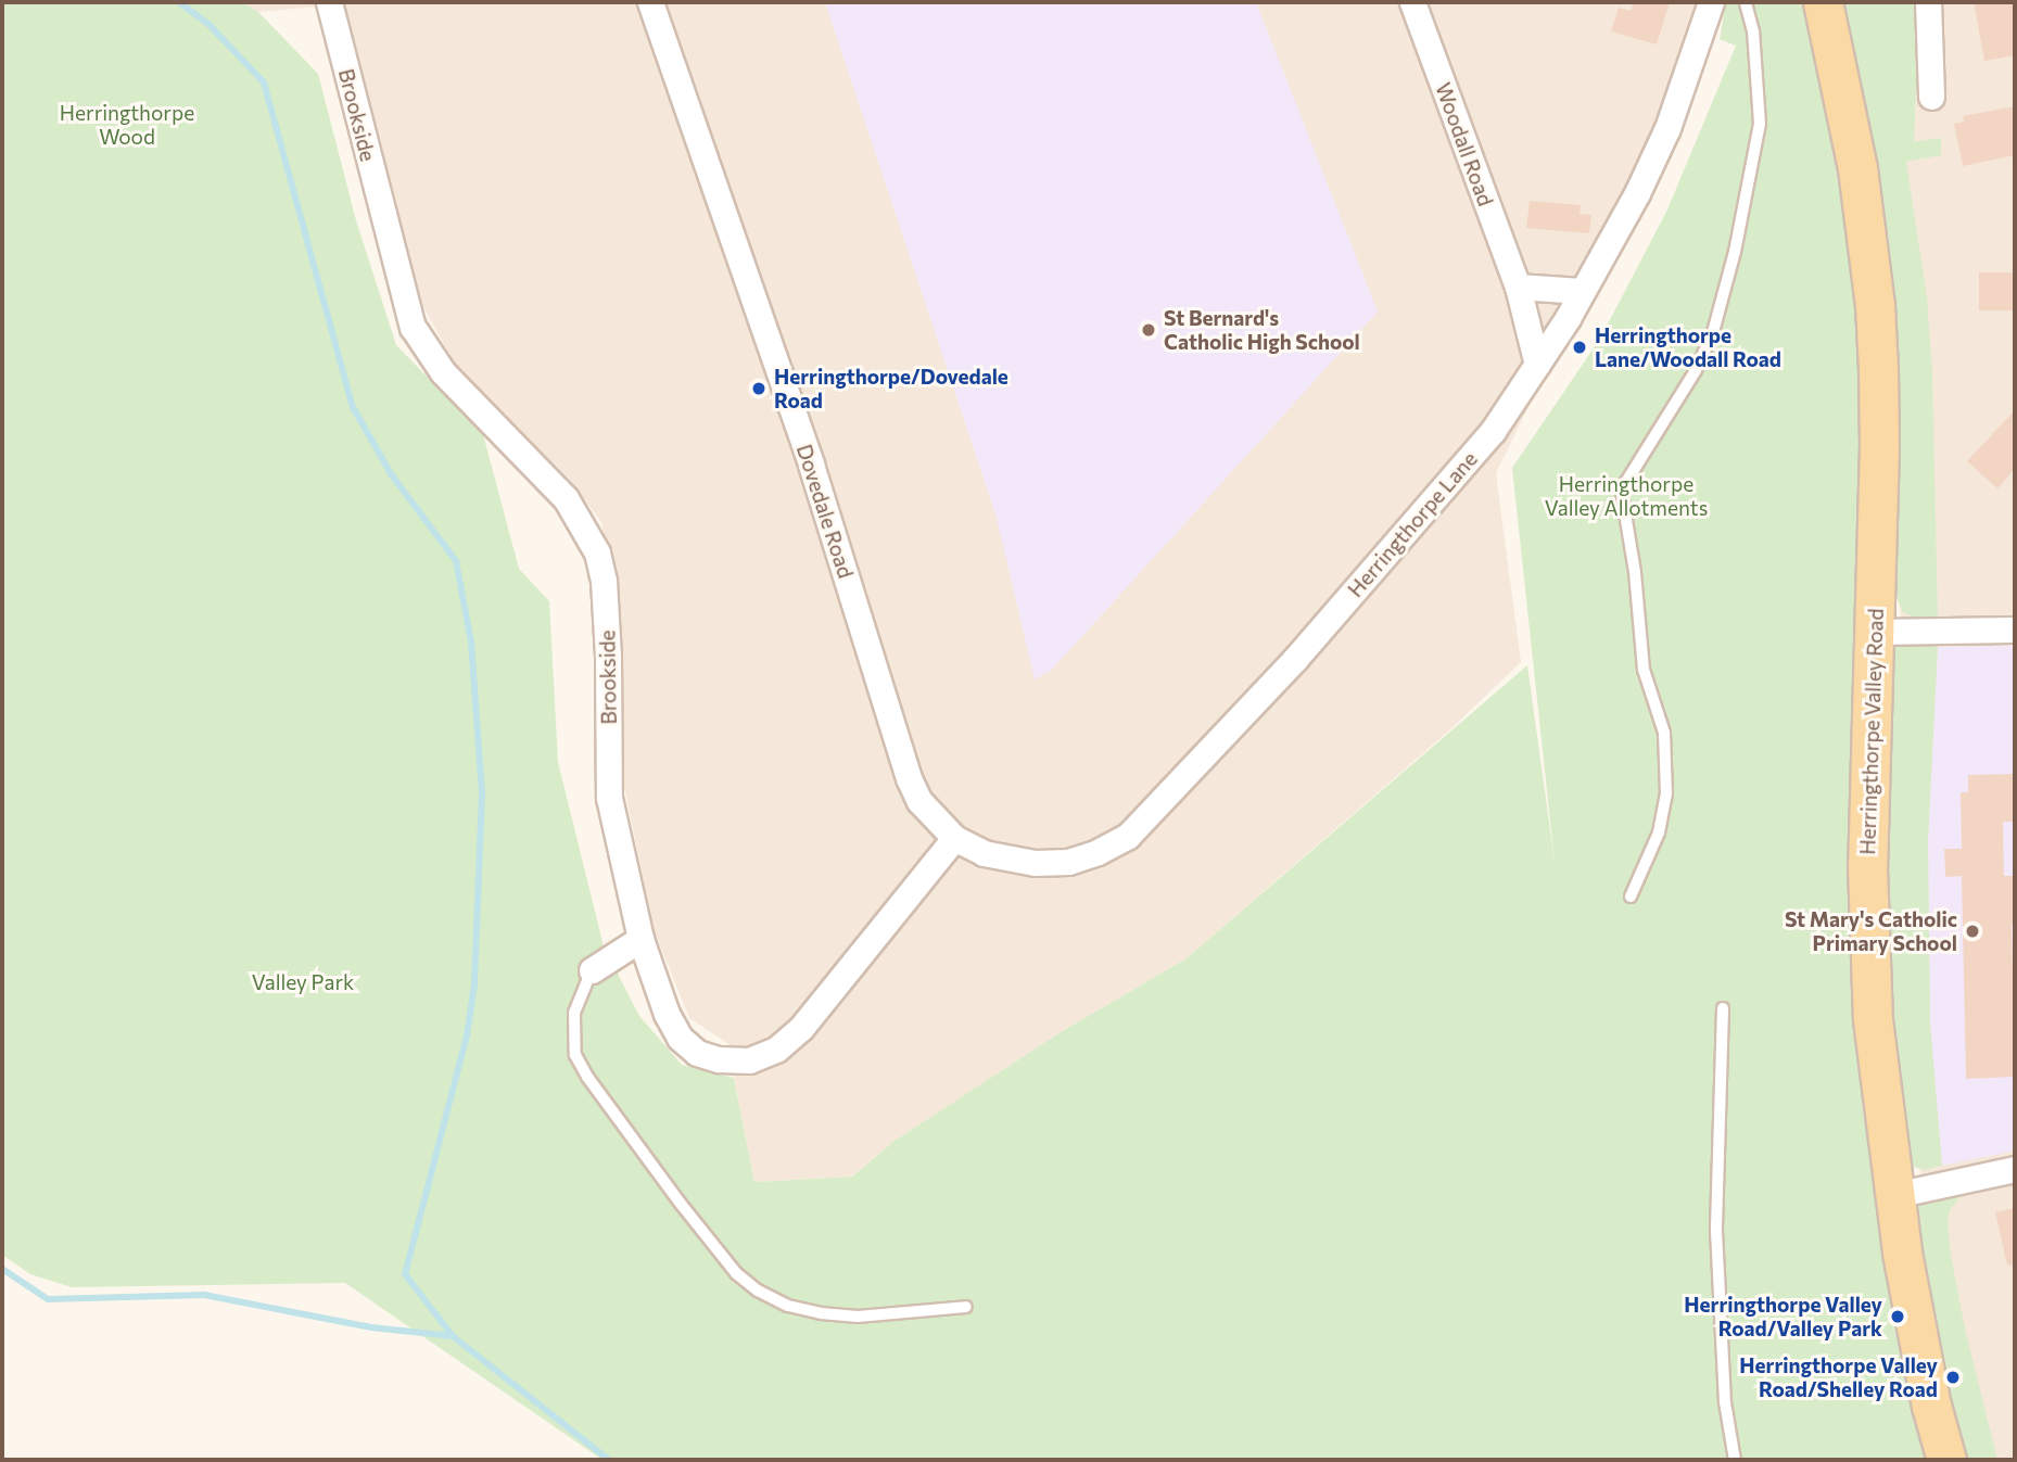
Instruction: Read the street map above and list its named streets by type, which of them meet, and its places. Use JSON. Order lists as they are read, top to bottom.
{
  "streets": {
    "main road": ["Herringthorpe Valley Road"],
    "street": [
      "Brookside",
      "Woodall Road",
      "Dovedale Road",
      "Herringthorpe Lane"
    ]
  },
  "crossings": [
    ["Brookside", "Dovedale Road"],
    ["Brookside", "Herringthorpe Lane"],
    ["Woodall Road", "Herringthorpe Lane"],
    ["Dovedale Road", "Herringthorpe Lane"]
  ],
  "parks": ["Herringthorpe Wood", "Herringthorpe Valley Allotments", "Valley Park"],
  "places": [
    "St Bernard's Catholic High School",
    "Herringthorpe Lane/Woodall Road",
    "Herringthorpe/Dovedale Road",
    "St Mary's Catholic Primary School",
    "Herringthorpe Valley Road/Valley Park",
    "Herringthorpe Valley Road/Shelley Road"
  ]
}
